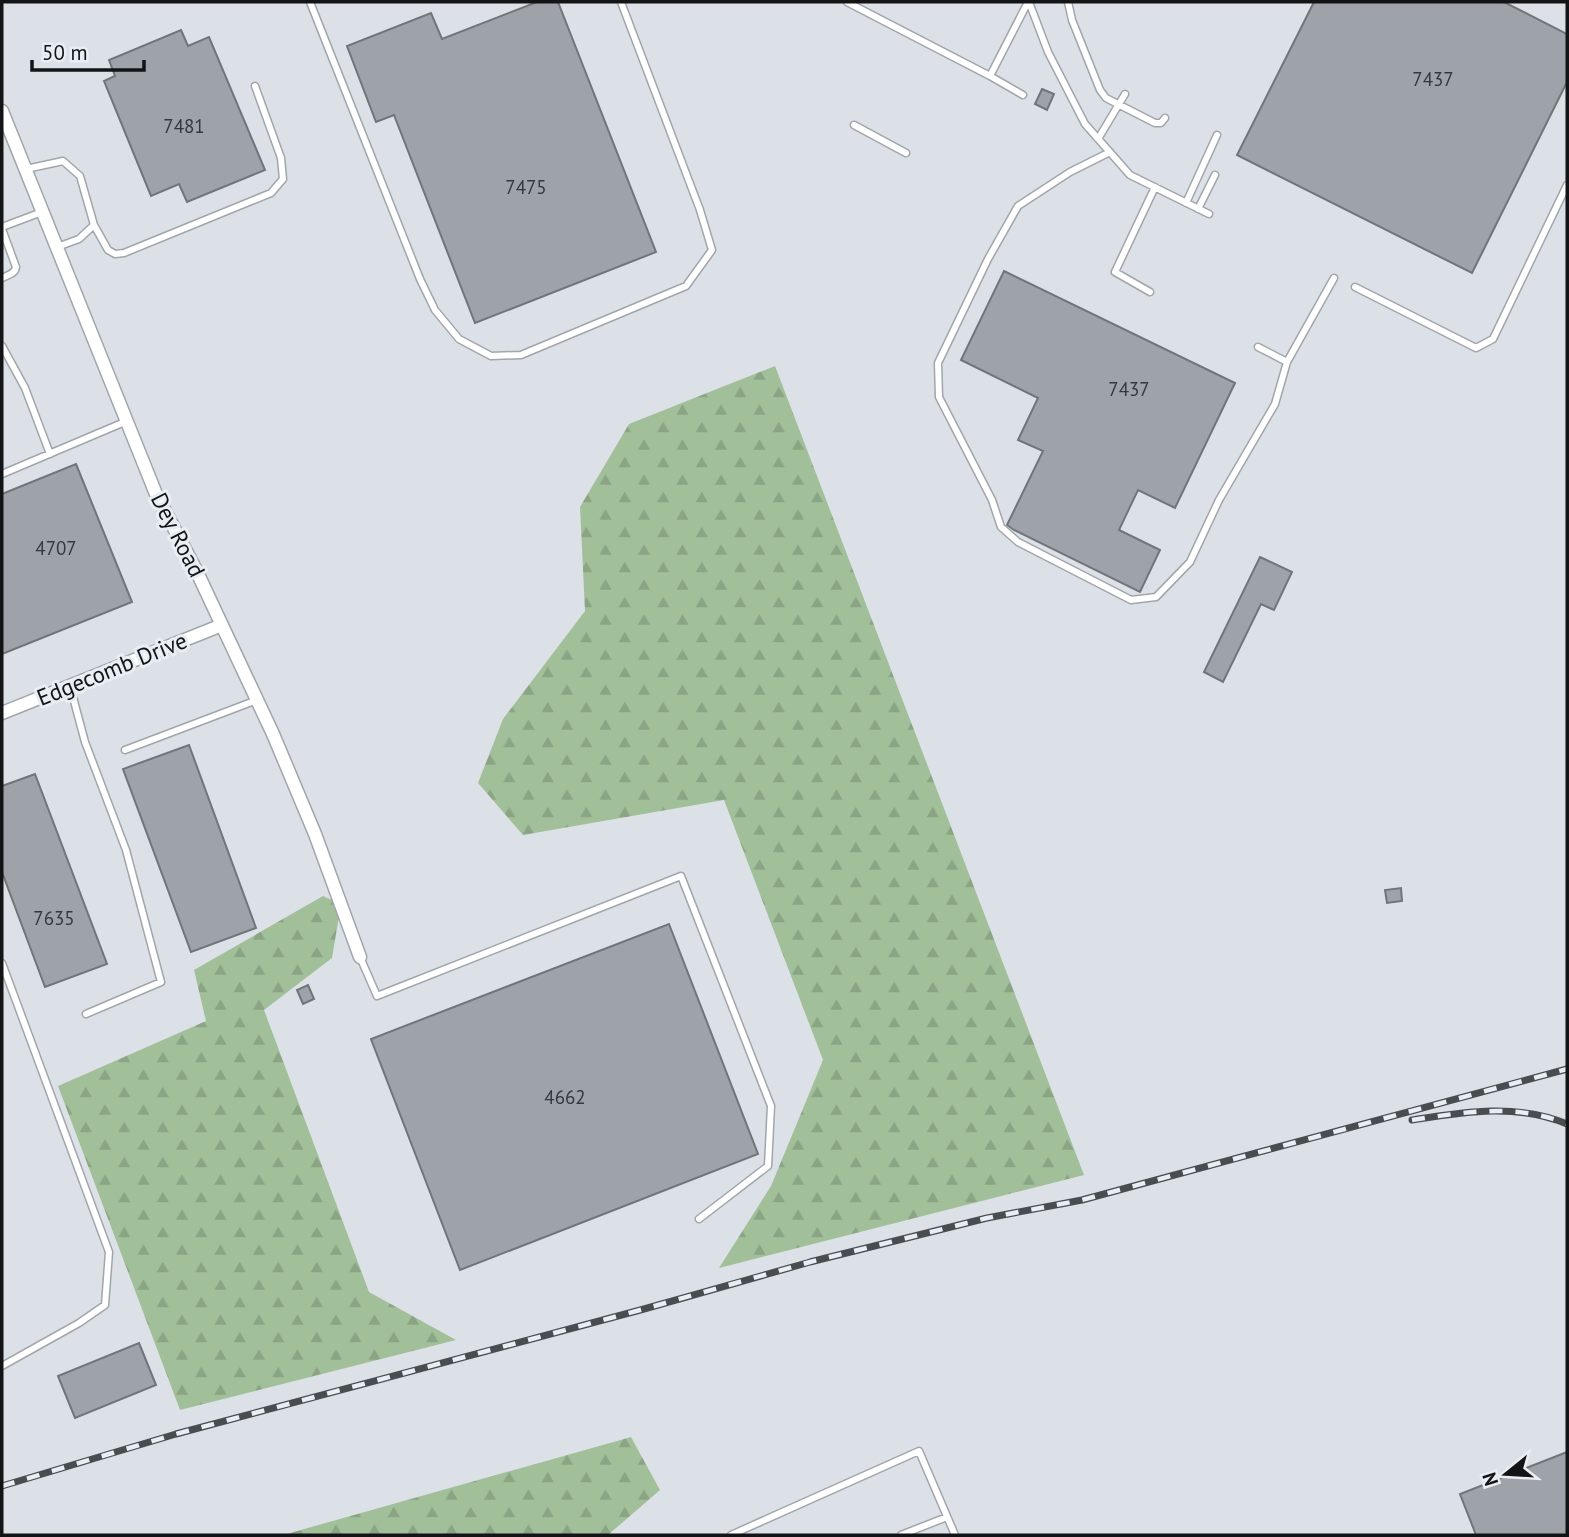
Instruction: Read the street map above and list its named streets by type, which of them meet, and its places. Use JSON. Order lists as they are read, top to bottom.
{
  "streets": {
    "street": ["Dey Road", "Edgecomb Drive"]
  },
  "crossings": [
    ["Dey Road", "Edgecomb Drive"]
  ],
  "house_numbers": [
    "7437",
    "7481",
    "7475",
    "7437",
    "4707",
    "7635",
    "4662"
  ],
  "scale_bar": "50 m",
  "north": "left"
}
